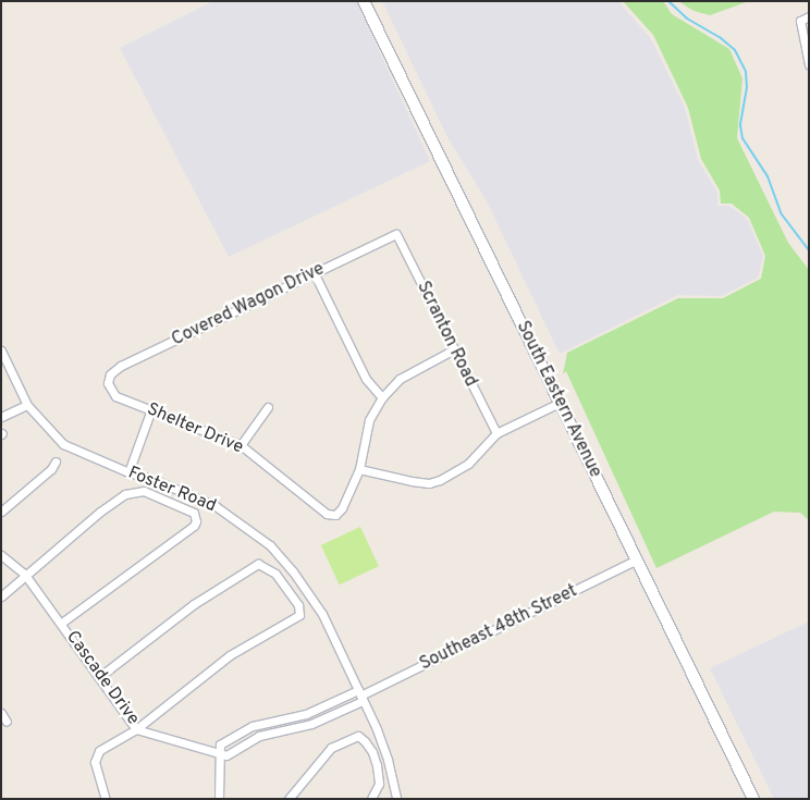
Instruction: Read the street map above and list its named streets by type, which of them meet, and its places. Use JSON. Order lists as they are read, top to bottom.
{
  "streets": {
    "main road": ["South Eastern Avenue"],
    "street": [
      "Covered Wagon Drive",
      "Scranton Road",
      "Shelter Drive",
      "Foster Road",
      "Southeast 48th Street",
      "Cascade Drive"
    ]
  },
  "crossings": [
    ["Covered Wagon Drive", "Scranton Road"],
    ["Covered Wagon Drive", "Shelter Drive"],
    ["South Eastern Avenue", "Southeast 48th Street"],
    ["Foster Road", "Southeast 48th Street"],
    ["Southeast 48th Street", "Cascade Drive"]
  ]
}
